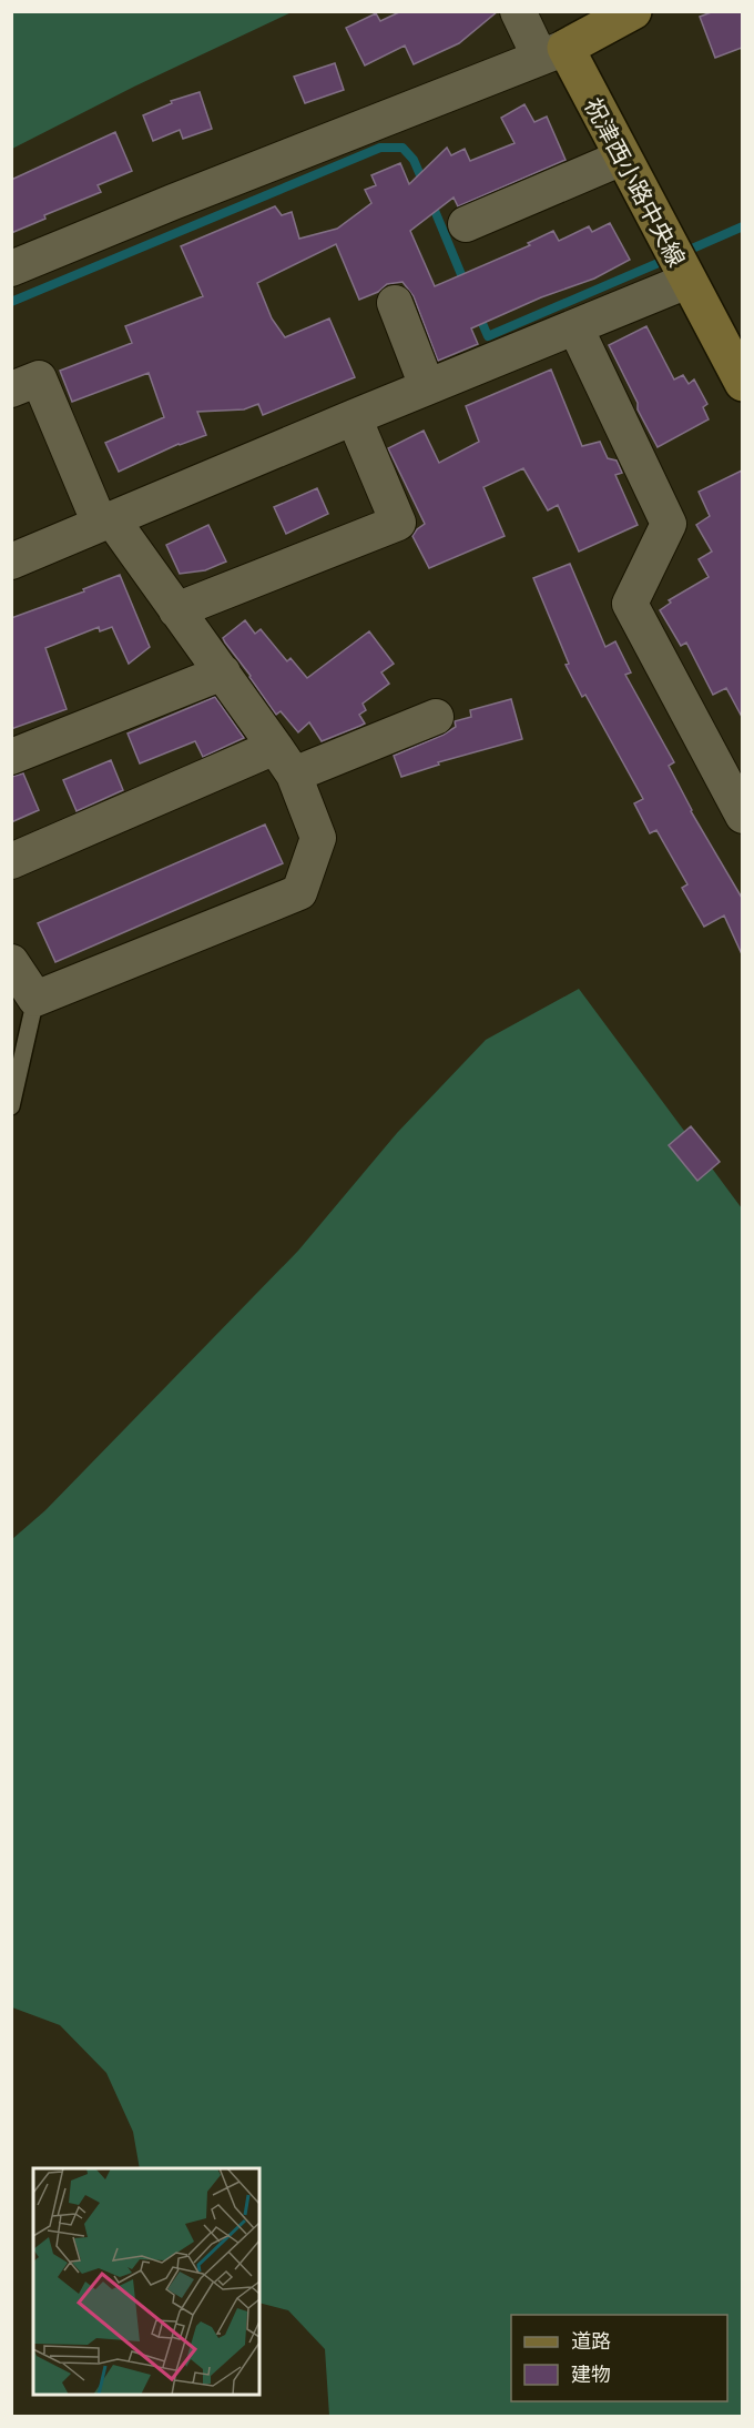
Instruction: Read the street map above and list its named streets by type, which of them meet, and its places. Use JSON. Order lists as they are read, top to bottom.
{
  "streets": {
    "main road": ["祝津西小路中央線"]
  },
  "legend": ["道路", "建物"]
}
